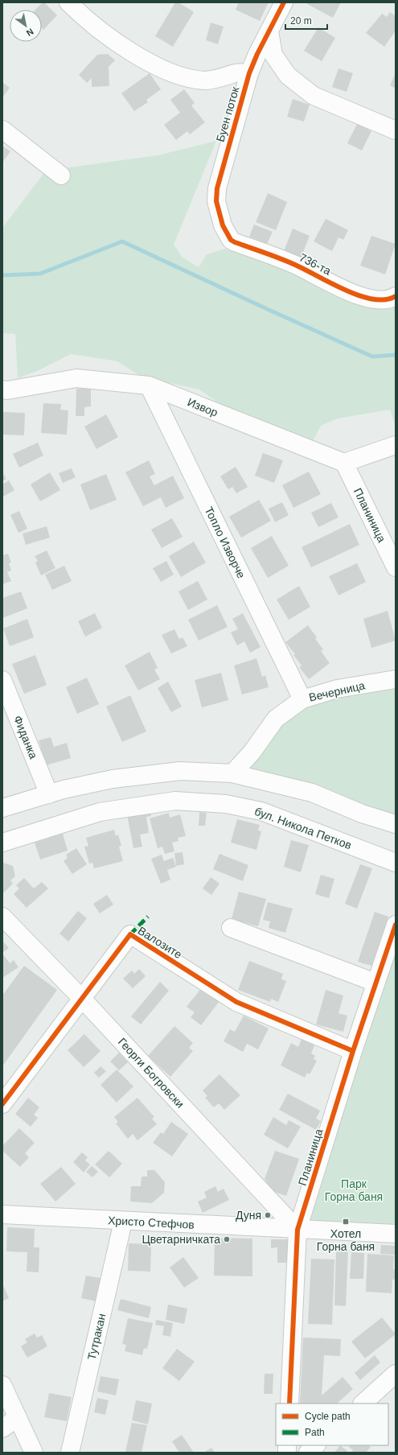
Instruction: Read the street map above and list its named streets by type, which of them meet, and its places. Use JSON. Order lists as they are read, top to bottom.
{
  "streets": {
    "street": [
      "Буен поток",
      "736-та",
      "Извор",
      "Планиница",
      "Топло Изворче",
      "Вечерница",
      "Фиданка",
      "бул. Никола Петков",
      "Валозите",
      "Георги Богровски",
      "Христо Стефчов",
      "Тутракан"
    ]
  },
  "crossings": [
    ["Буен поток", "736-та"],
    ["Извор", "Планиница"],
    ["Извор", "Топло Изворче"],
    ["Планиница", "Валозите"],
    ["Планиница", "Георги Богровски"],
    ["Планиница", "Христо Стефчов"],
    ["Топло Изворче", "Вечерница"],
    ["Валозите", "Георги Богровски"],
    ["Георги Богровски", "Христо Стефчов"],
    ["Христо Стефчов", "Тутракан"]
  ],
  "parks": ["Парк Горна баня"],
  "places": {
    "other": ["Дуня", "Цветарничката"],
    "transit": ["Хотел Горна баня"]
  },
  "legend": ["Cycle path", "Path"],
  "scale_bar": "20 m",
  "north": "bottom right"
}
